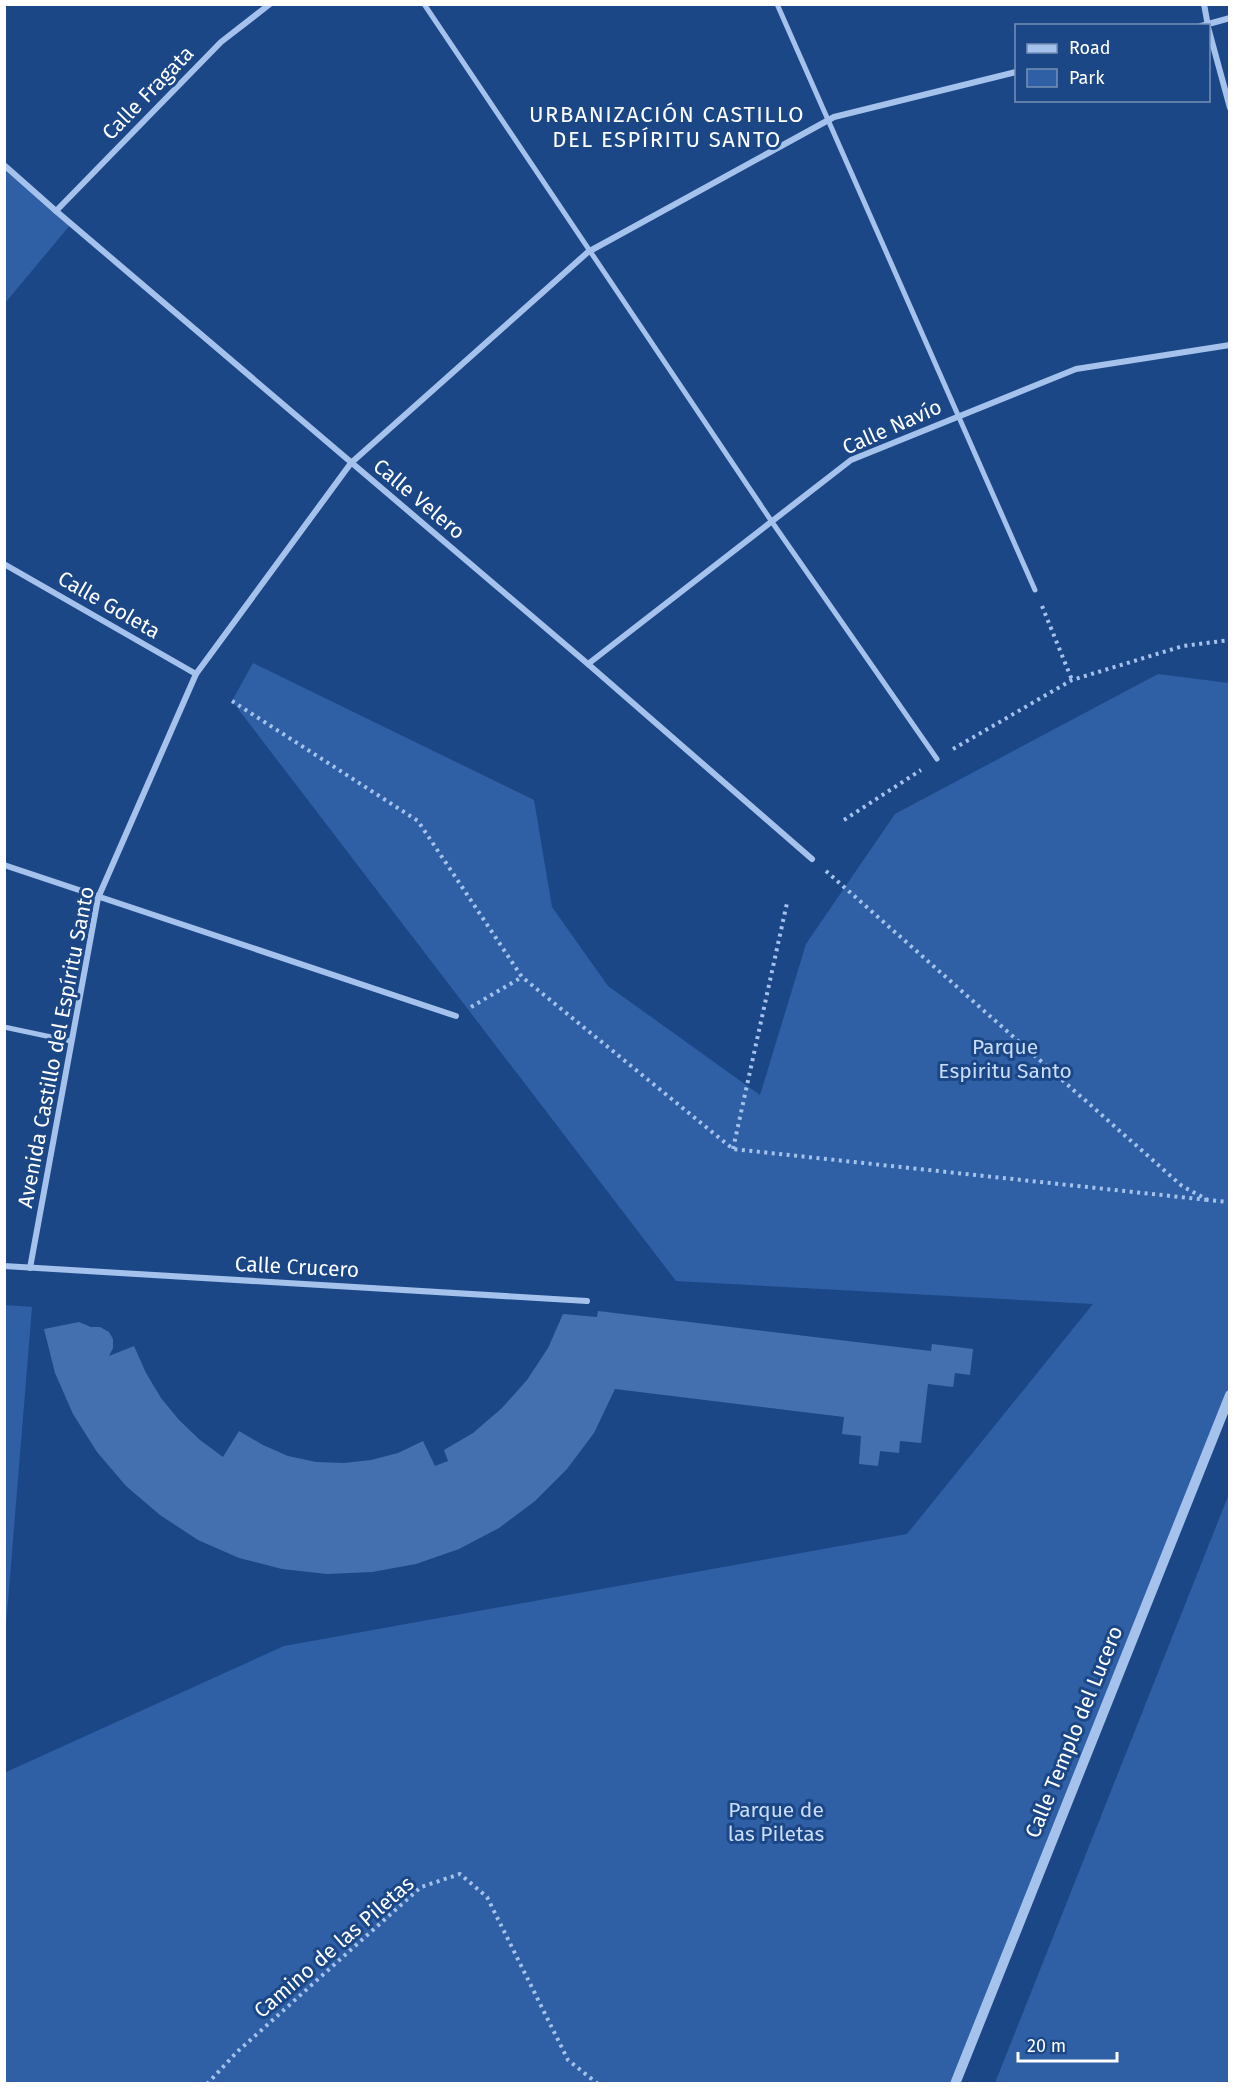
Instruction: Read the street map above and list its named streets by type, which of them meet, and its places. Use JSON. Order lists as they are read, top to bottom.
{
  "streets": {
    "street": [
      "Calle Fragata",
      "Calle Navío",
      "Calle Velero",
      "Calle Goleta",
      "Avenida Castillo del Espíritu Santo",
      "Calle Crucero",
      "Calle Templo del Lucero"
    ],
    "path": ["Camino de las Piletas"]
  },
  "crossings": [
    ["Calle Fragata", "Calle Velero"],
    ["Calle Navío", "Calle Velero"],
    ["Calle Velero", "Avenida Castillo del Espíritu Santo"],
    ["Calle Goleta", "Avenida Castillo del Espíritu Santo"],
    ["Avenida Castillo del Espíritu Santo", "Calle Crucero"]
  ],
  "districts": ["URBANIZACIÓN CASTILLO DEL ESPÍRITU SANTO"],
  "parks": ["Parque Espiritu Santo", "Parque de las Piletas"],
  "legend": ["Road", "Park"],
  "scale_bar": "20 m"
}
